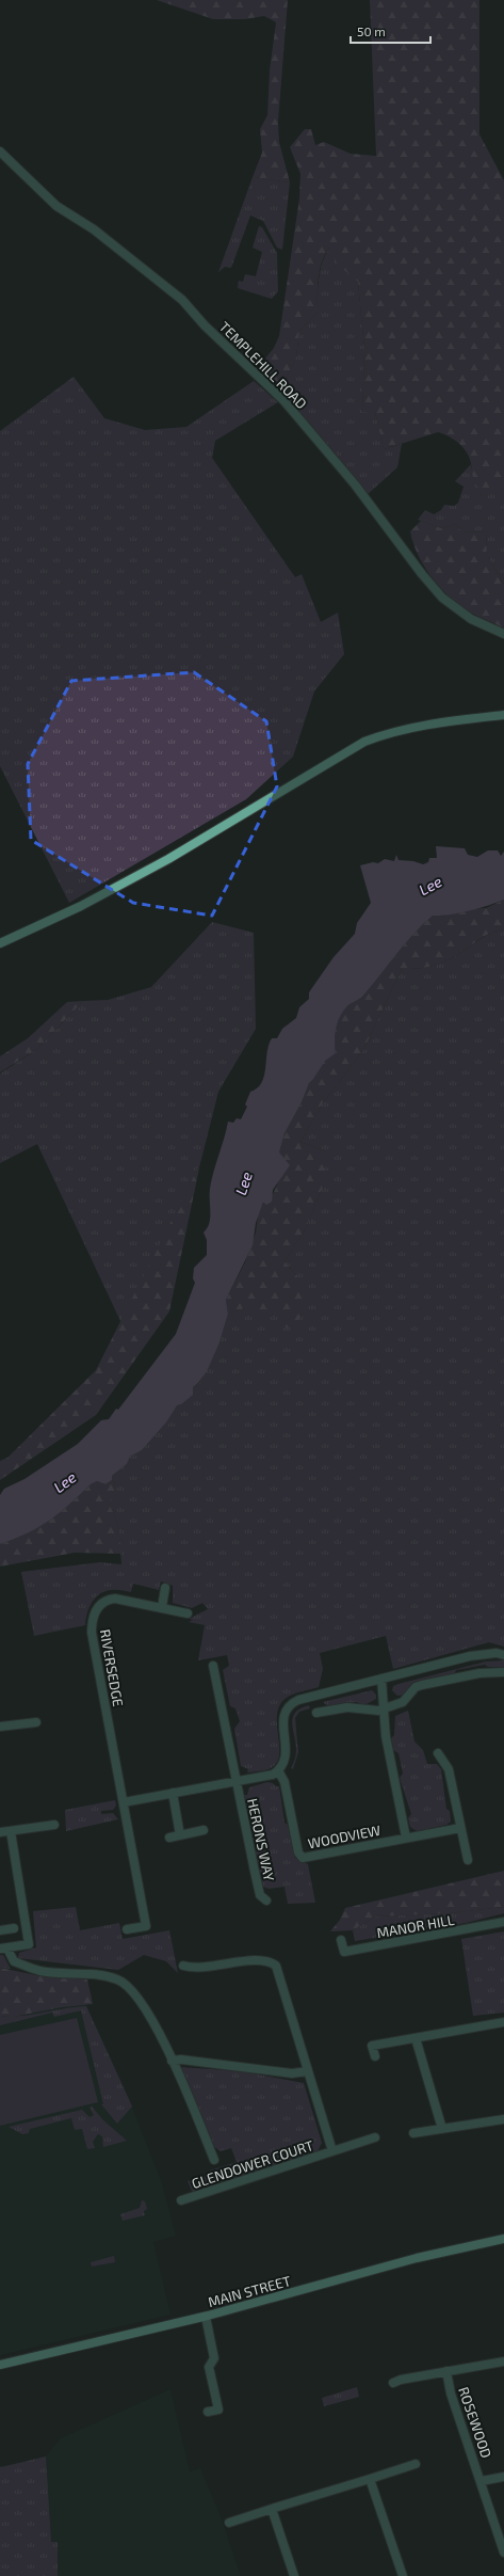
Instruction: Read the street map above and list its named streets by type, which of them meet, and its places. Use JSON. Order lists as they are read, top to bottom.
{
  "streets": {
    "main road": ["MAIN STREET"],
    "street": [
      "TEMPLEHILL ROAD",
      "RIVERSEDGE",
      "WOODVIEW",
      "HERONS WAY",
      "MANOR HILL",
      "GLENDOWER COURT",
      "ROSEWOOD"
    ]
  },
  "water": ["Lee"],
  "scale_bar": "50 m"
}
